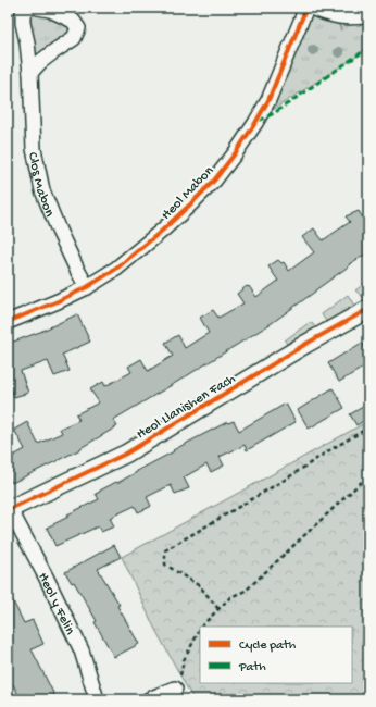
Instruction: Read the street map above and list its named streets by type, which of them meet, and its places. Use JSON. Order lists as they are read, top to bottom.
{
  "streets": {
    "street": [
      "Clos Mabon",
      "Heol Mabon",
      "Heol Llanishen Fach",
      "Heol y Felin"
    ]
  },
  "crossings": [
    ["Clos Mabon", "Heol Mabon"],
    ["Heol Llanishen Fach", "Heol y Felin"]
  ],
  "legend": ["Cycle path", "Path"]
}
